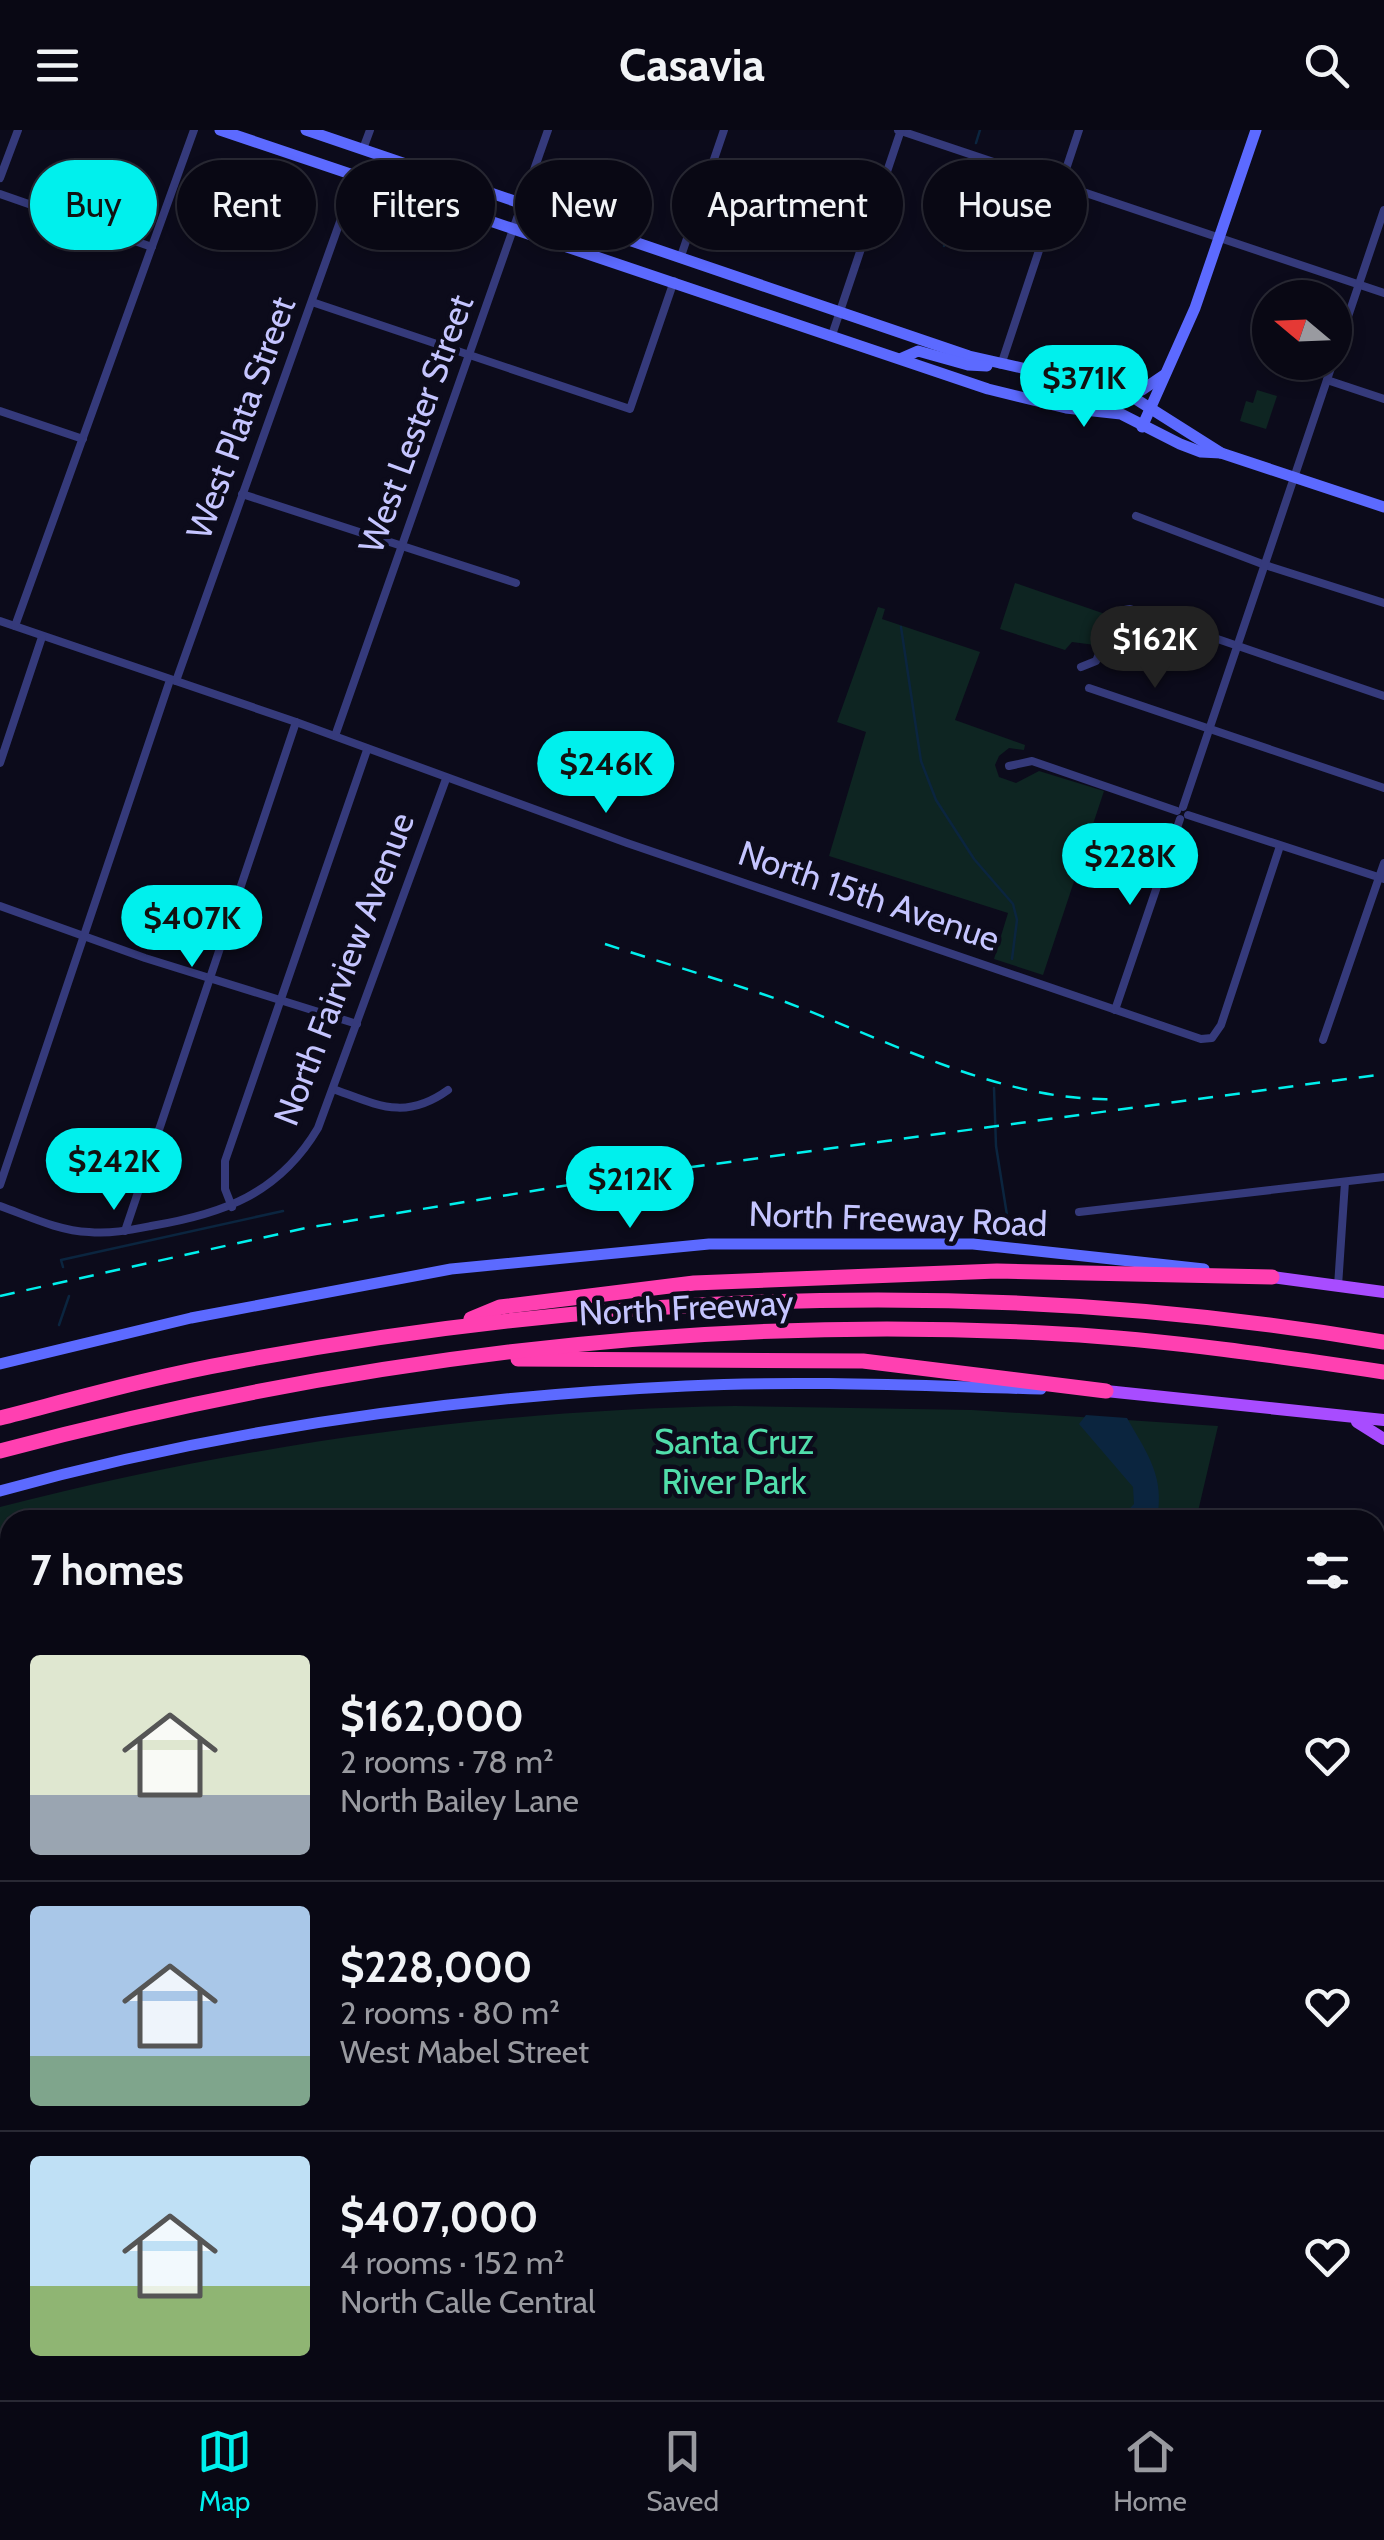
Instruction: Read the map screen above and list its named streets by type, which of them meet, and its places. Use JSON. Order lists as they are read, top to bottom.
{
  "streets": {
    "highway": ["North Freeway"],
    "main road": ["North Freeway Road"],
    "street": [
      "West Plata Street",
      "West Lester Street",
      "North 15th Avenue",
      "North Fairview Avenue"
    ]
  },
  "crossings": [
    ["West Plata Street", "North 15th Avenue"],
    ["West Lester Street", "North 15th Avenue"],
    ["North 15th Avenue", "North Fairview Avenue"]
  ],
  "parks": ["Santa Cruz River Park"],
  "north": "left",
  "page": {
    "header": "Casavia",
    "chip": [
      "Buy",
      "Rent",
      "Filters",
      "New",
      "Apartment",
      "House"
    ],
    "price": [
      "$371K",
      "$162K",
      "$246K",
      "$228K",
      "$407K",
      "$242K",
      "$212K"
    ],
    "heading": "7 homes",
    "list": [
      {
        "name": "$162,000",
        "note": "2 rooms · 78 m² · North Bailey Lane"
      },
      {
        "name": "$228,000",
        "note": "2 rooms · 80 m² · West Mabel Street"
      },
      {
        "name": "$407,000",
        "note": "4 rooms · 152 m² · North Calle Central"
      }
    ],
    "tabs": ["Map", "Saved", "Home"]
  }
}
